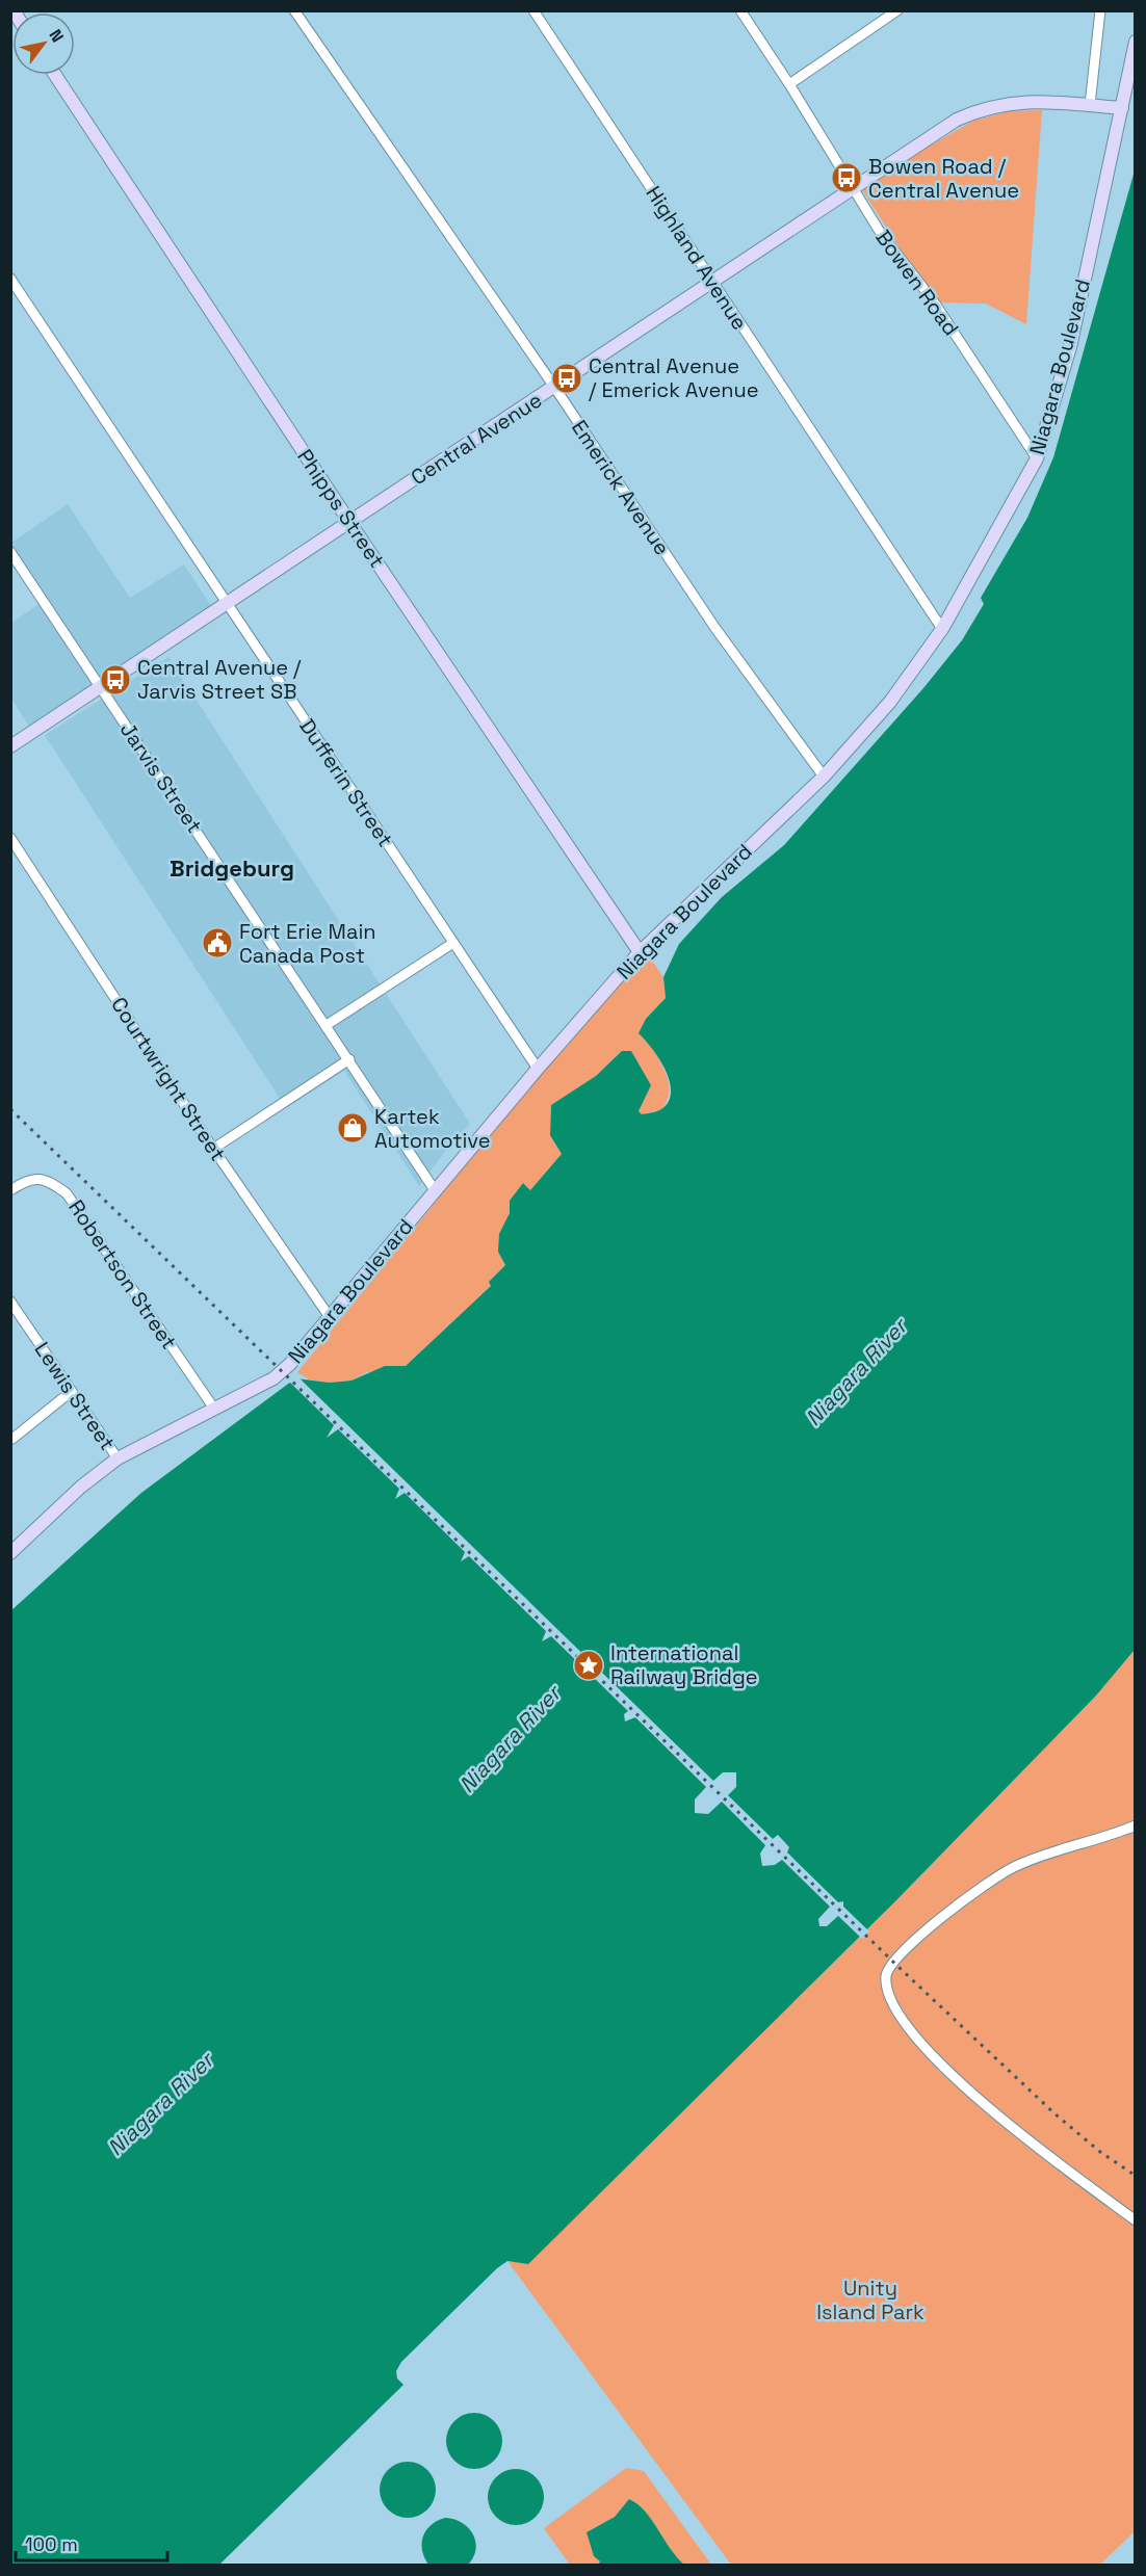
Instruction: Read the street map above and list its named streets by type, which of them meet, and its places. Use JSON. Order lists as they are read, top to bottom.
{
  "streets": {
    "main road": ["Niagara Boulevard", "Central Avenue", "Phipps Street"],
    "street": [
      "Highland Avenue",
      "Bowen Road",
      "Emerick Avenue",
      "Jarvis Street",
      "Dufferin Street",
      "Courtwright Street",
      "Robertson Street",
      "Lewis Street"
    ]
  },
  "crossings": [
    ["Highland Avenue", "Niagara Boulevard"],
    ["Highland Avenue", "Central Avenue"],
    ["Bowen Road", "Niagara Boulevard"],
    ["Bowen Road", "Central Avenue"],
    ["Niagara Boulevard", "Central Avenue"],
    ["Niagara Boulevard", "Emerick Avenue"],
    ["Niagara Boulevard", "Phipps Street"],
    ["Niagara Boulevard", "Jarvis Street"],
    ["Niagara Boulevard", "Dufferin Street"],
    ["Niagara Boulevard", "Courtwright Street"],
    ["Niagara Boulevard", "Robertson Street"],
    ["Niagara Boulevard", "Lewis Street"],
    ["Central Avenue", "Emerick Avenue"],
    ["Central Avenue", "Phipps Street"],
    ["Central Avenue", "Jarvis Street"],
    ["Central Avenue", "Dufferin Street"]
  ],
  "districts": ["Bridgeburg"],
  "water": ["Niagara River"],
  "parks": ["Unity Island Park"],
  "places": {
    "bus stop": ["Bowen Road / Central Avenue", "Central Avenue / Emerick Avenue", "Central Avenue / Jarvis Street SB"],
    "public building": ["Fort Erie Main Canada Post"],
    "shop": ["Kartek Automotive"],
    "place": ["International Railway Bridge"]
  },
  "scale_bar": "100 m",
  "north": "top right"
}
